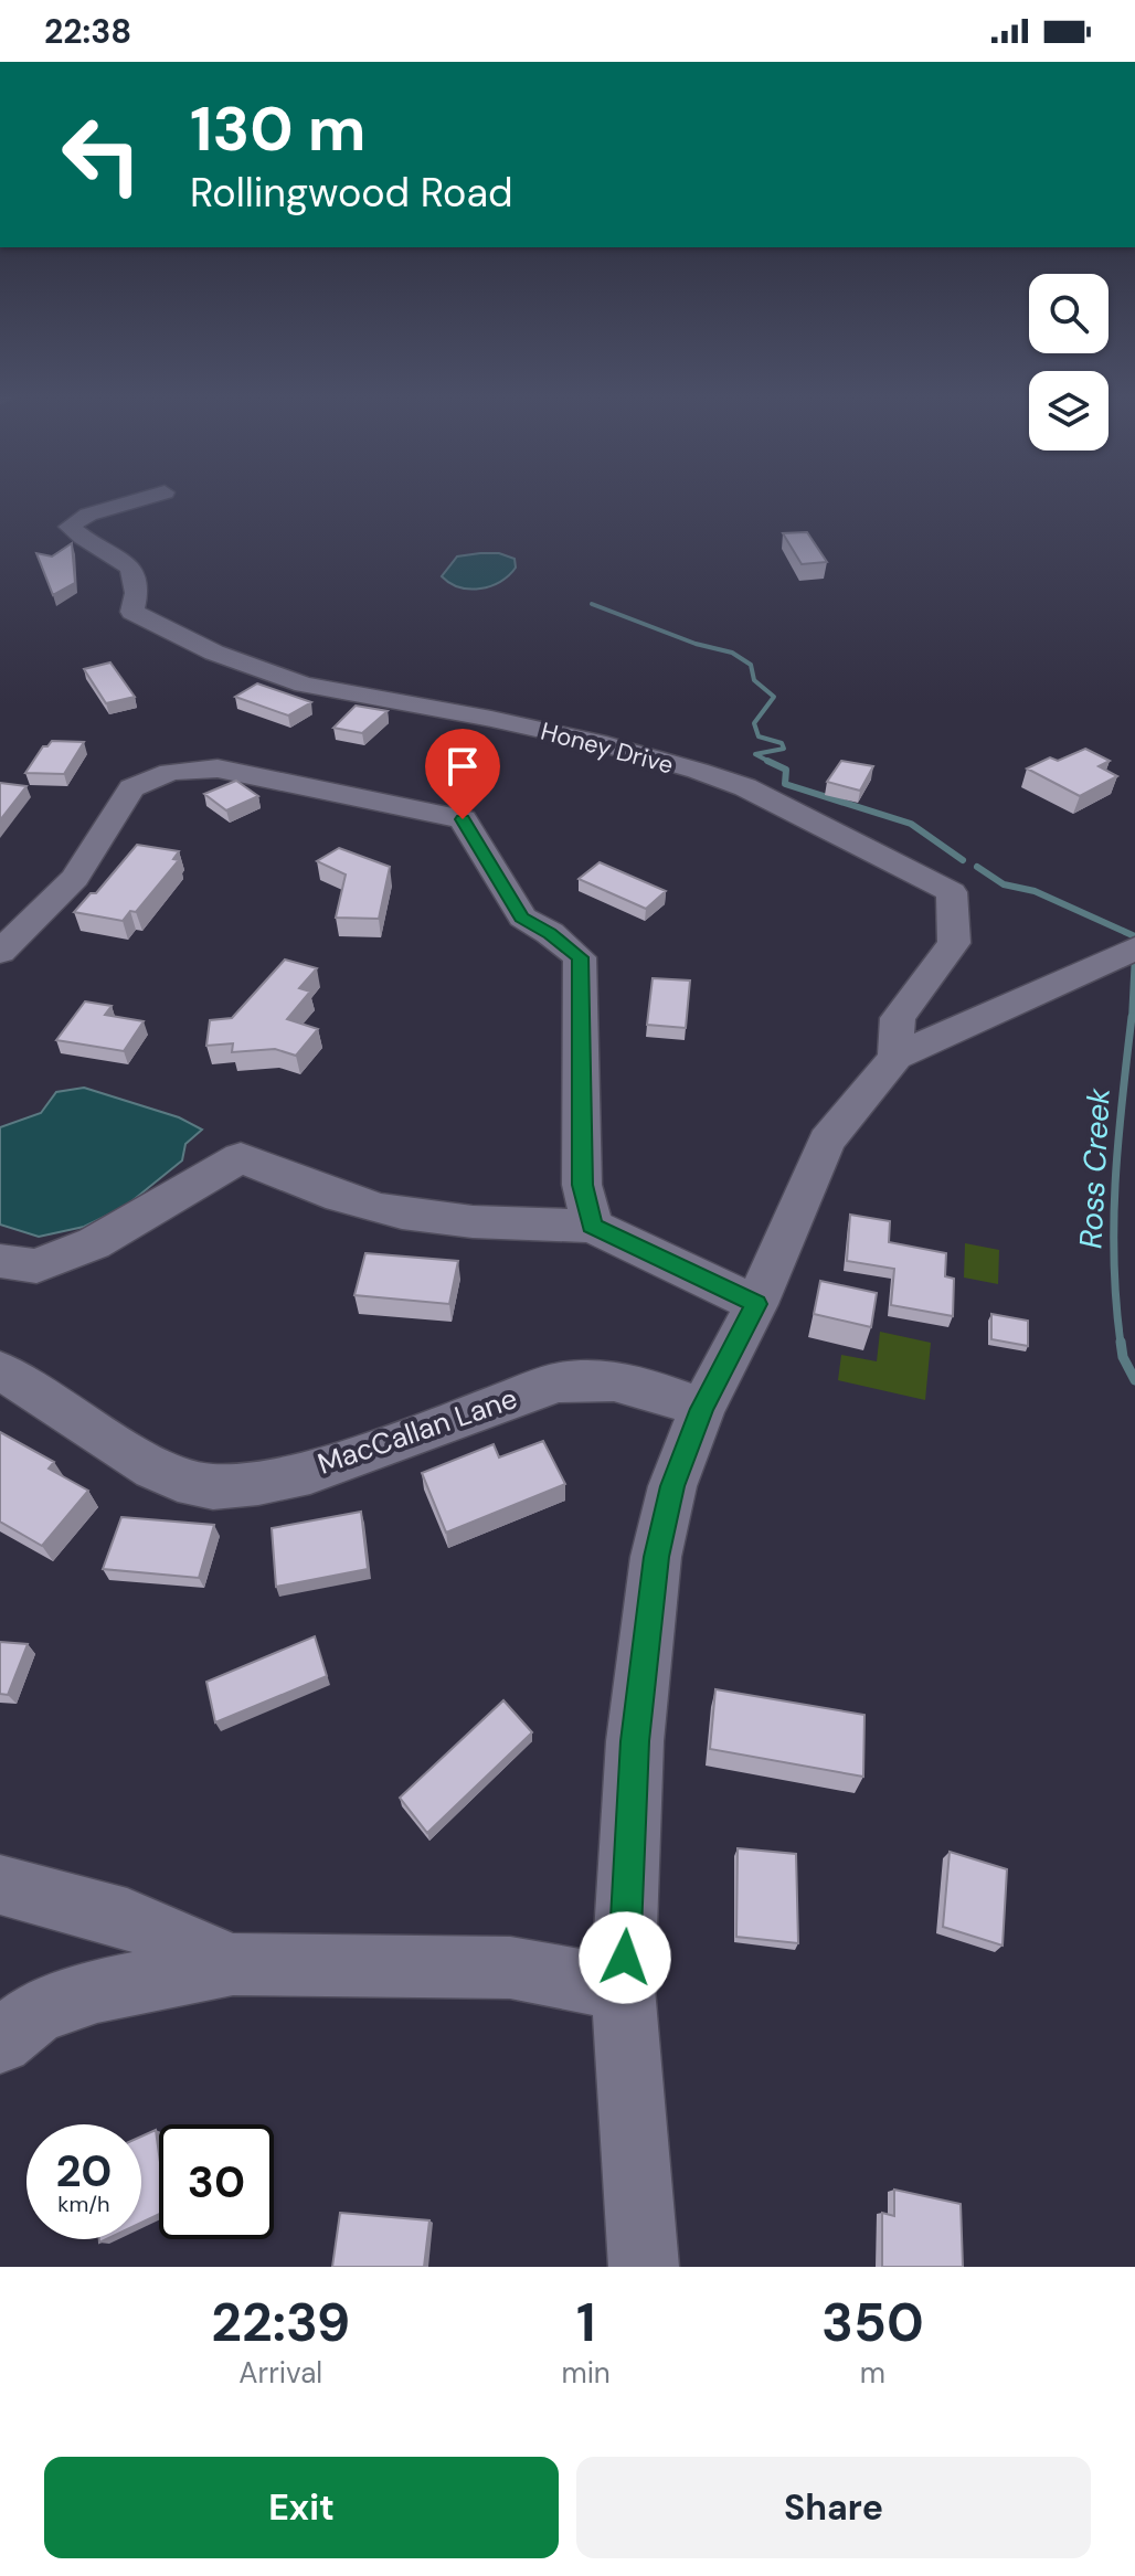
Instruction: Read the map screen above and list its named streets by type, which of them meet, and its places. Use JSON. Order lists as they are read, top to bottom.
{
  "streets": {
    "street": ["Honey Drive", "MacCallan Lane"]
  },
  "water": ["Ross Creek"],
  "page": {
    "status": "22:38",
    "turn": ["130 m", "Rollingwood Road"],
    "speed": "20 km/h",
    "limit": "30",
    "eta": [
      "22:39",
      "Arrival",
      "1",
      "min",
      "350",
      "m"
    ],
    "buttons": ["Exit", "Share"]
  }
}
